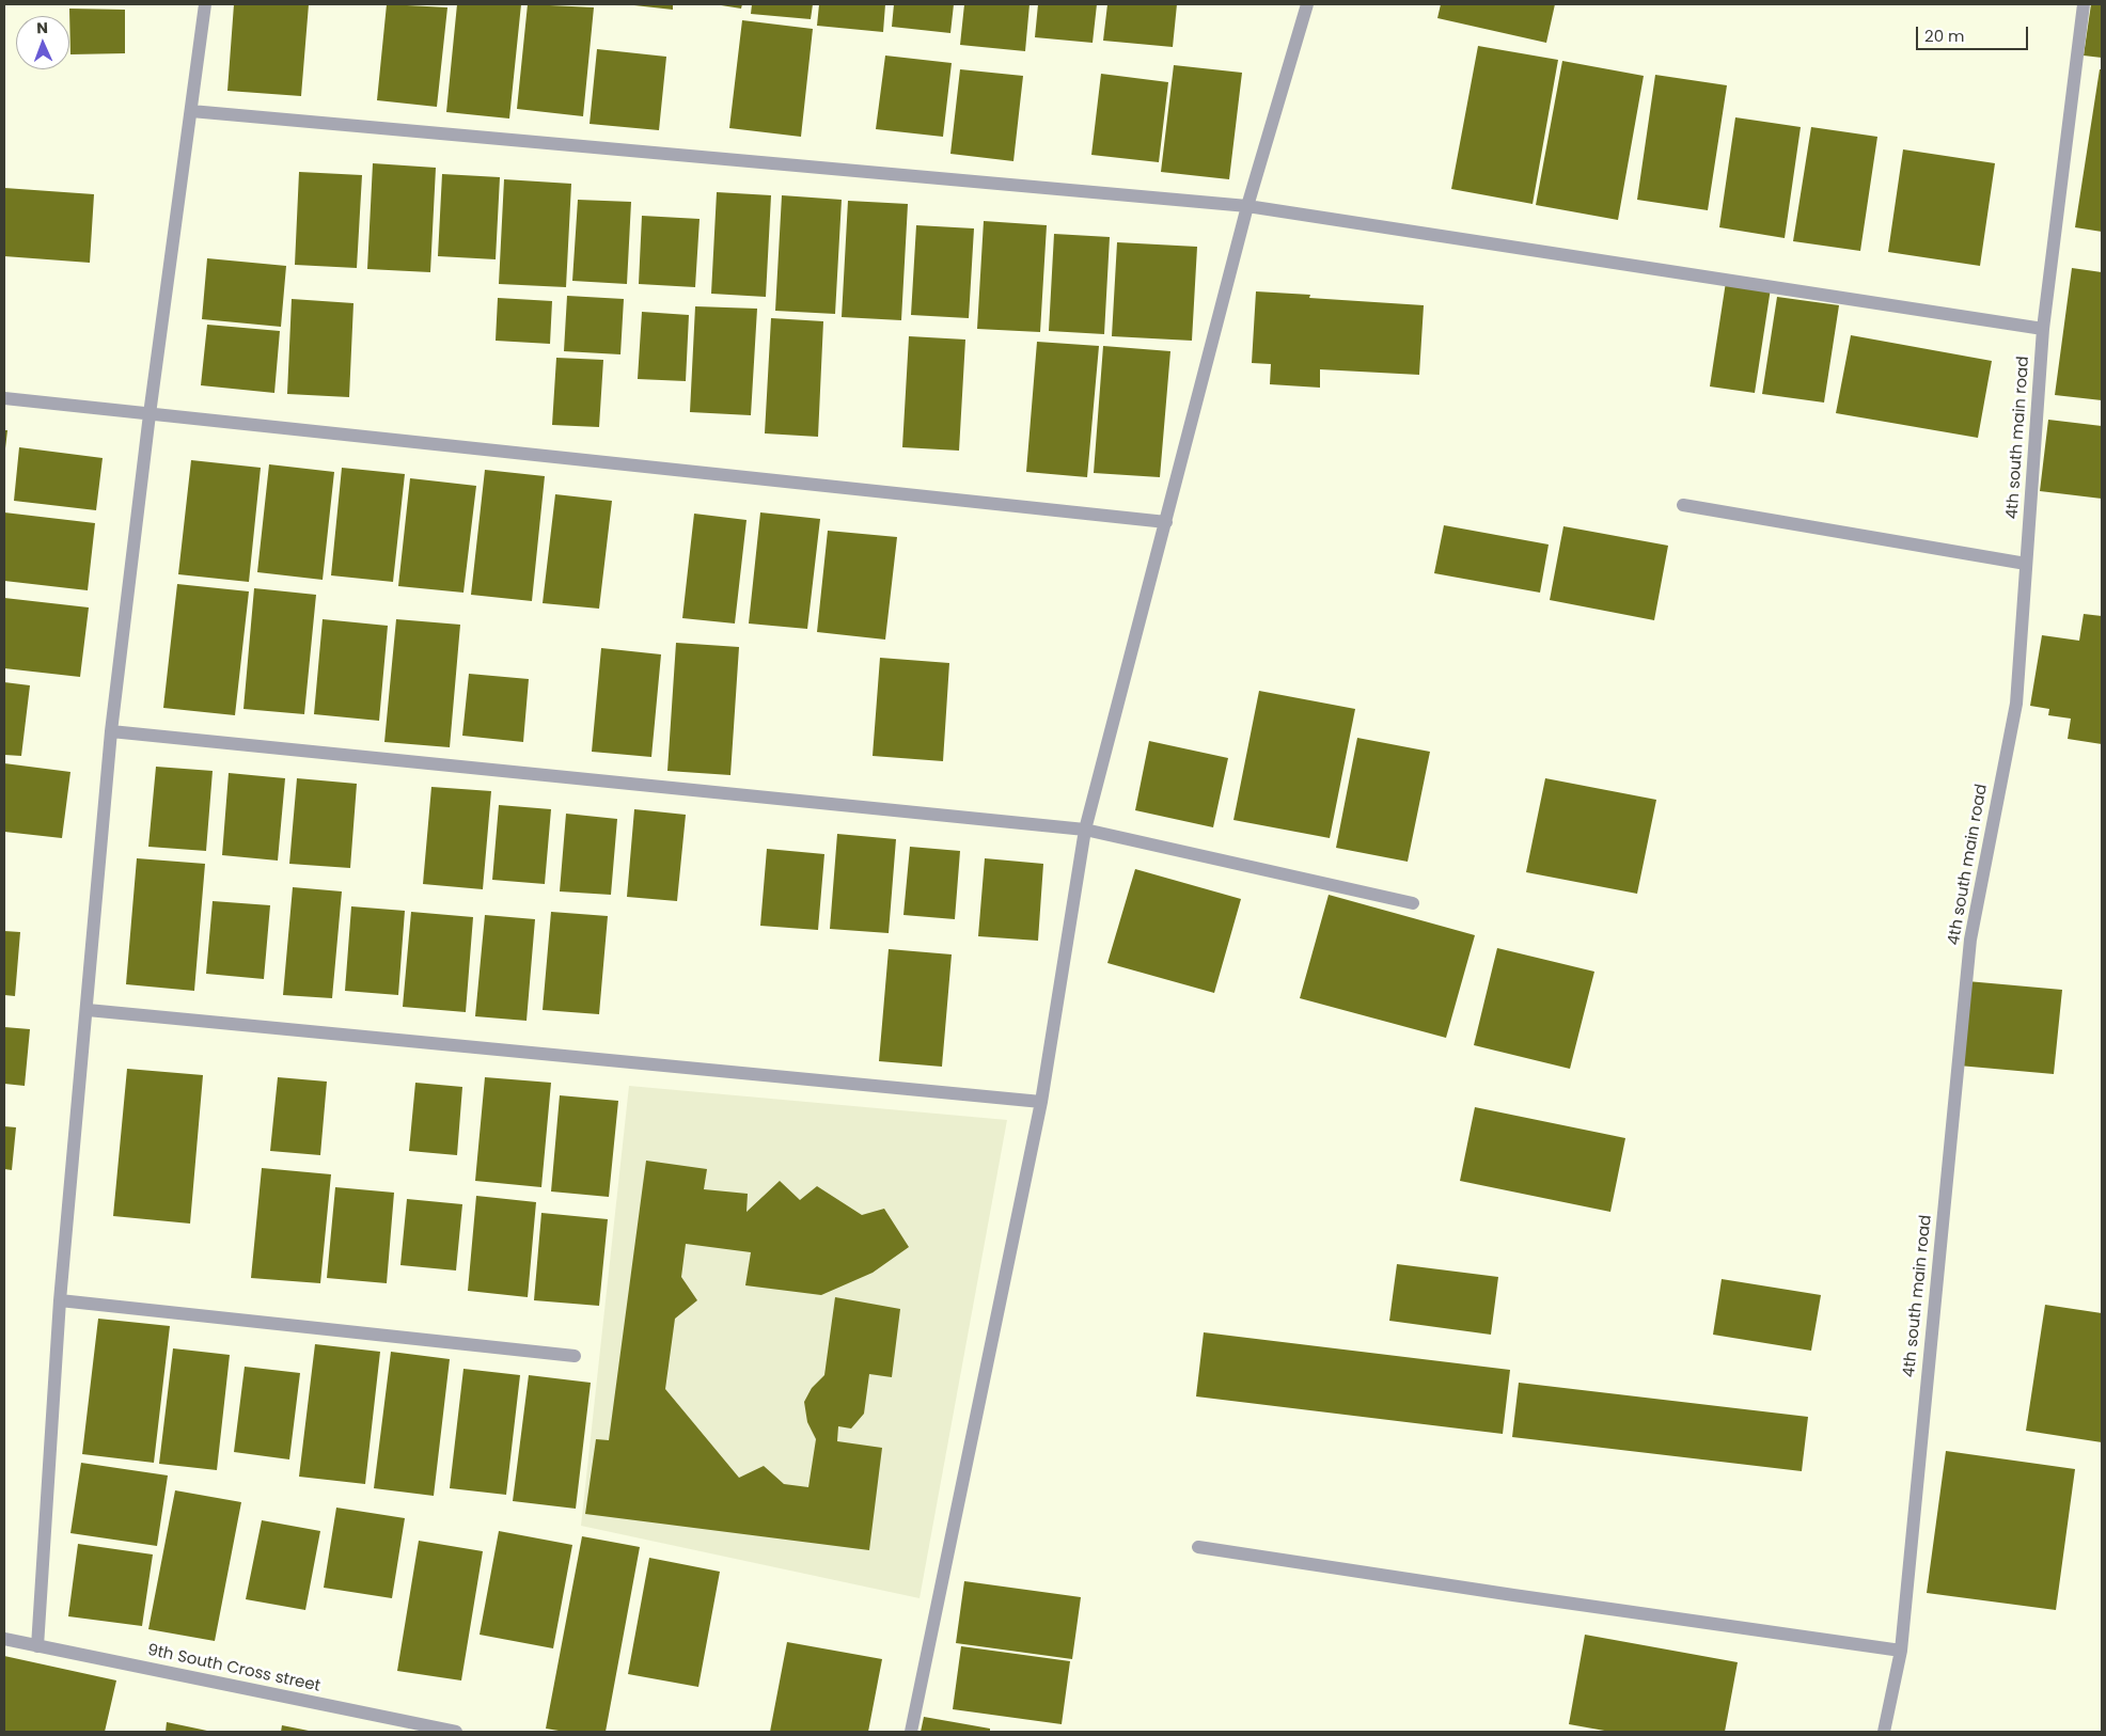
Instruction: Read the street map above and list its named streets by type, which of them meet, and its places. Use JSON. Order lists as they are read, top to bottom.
{
  "streets": {
    "street": ["4th south main road", "9th South Cross street"]
  },
  "scale_bar": "20 m",
  "north": "top"
}
